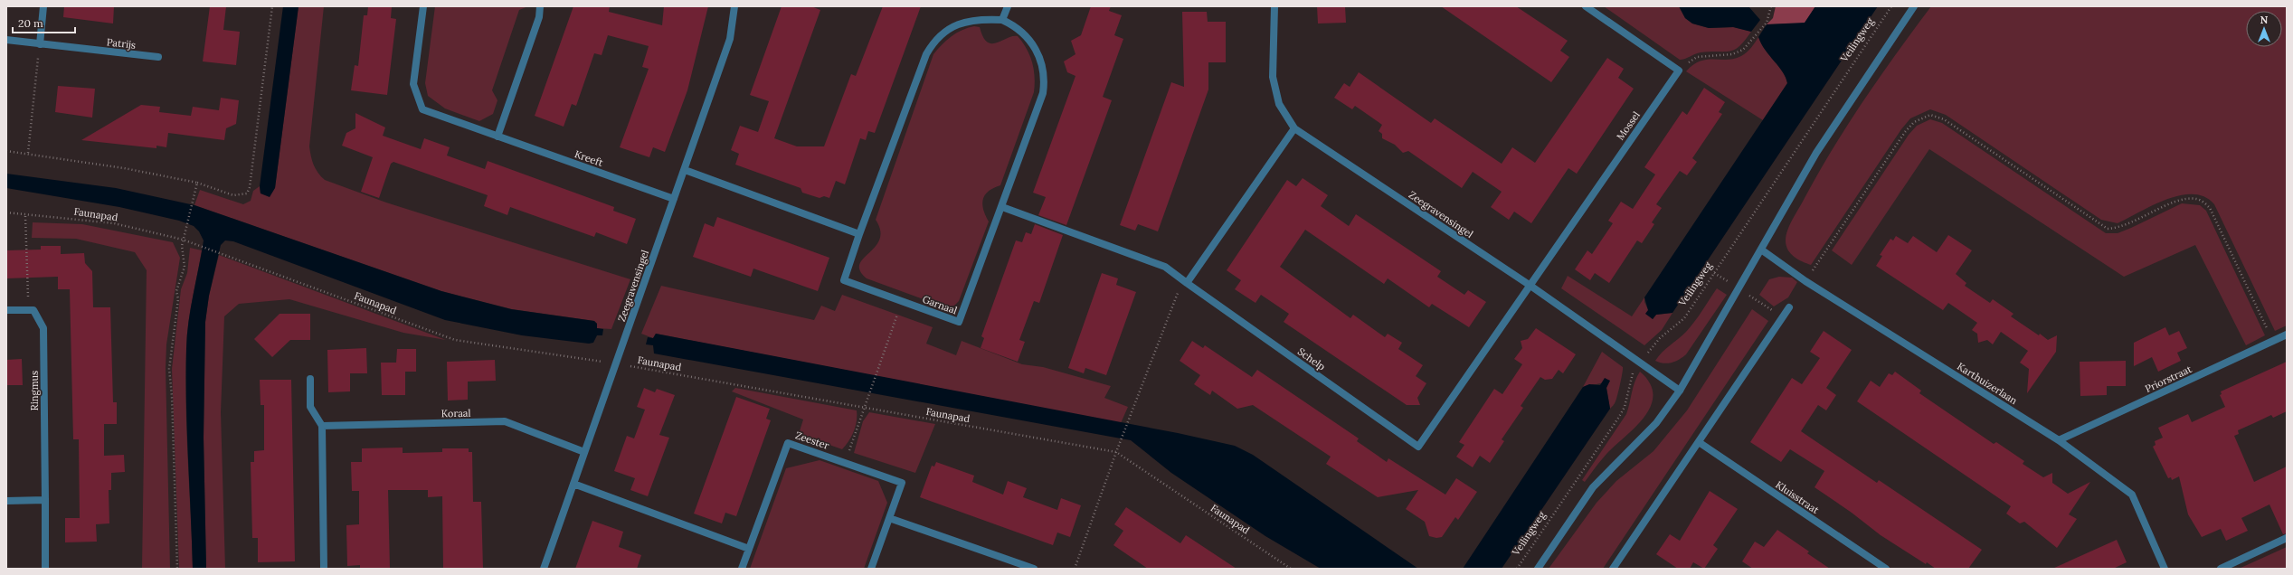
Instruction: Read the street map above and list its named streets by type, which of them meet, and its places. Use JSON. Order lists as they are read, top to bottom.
{
  "streets": {
    "street": [
      "Patrijs",
      "Mossel",
      "Kreeft",
      "Zeegravensingel",
      "Garnaal",
      "Schelp",
      "Priorstraat",
      "Karthuizerlaan",
      "Ringmus",
      "Koraal",
      "Zeester",
      "Kluisstraat"
    ],
    "path": ["Veilingweg", "Faunapad"]
  },
  "crossings": [
    ["Veilingweg", "Zeegravensingel"],
    ["Mossel", "Zeegravensingel"],
    ["Mossel", "Schelp"],
    ["Kreeft", "Zeegravensingel"],
    ["Faunapad", "Zeegravensingel"],
    ["Zeegravensingel", "Schelp"],
    ["Zeegravensingel", "Koraal"],
    ["Priorstraat", "Karthuizerlaan"]
  ],
  "scale_bar": "20 m",
  "north": "top"
}
